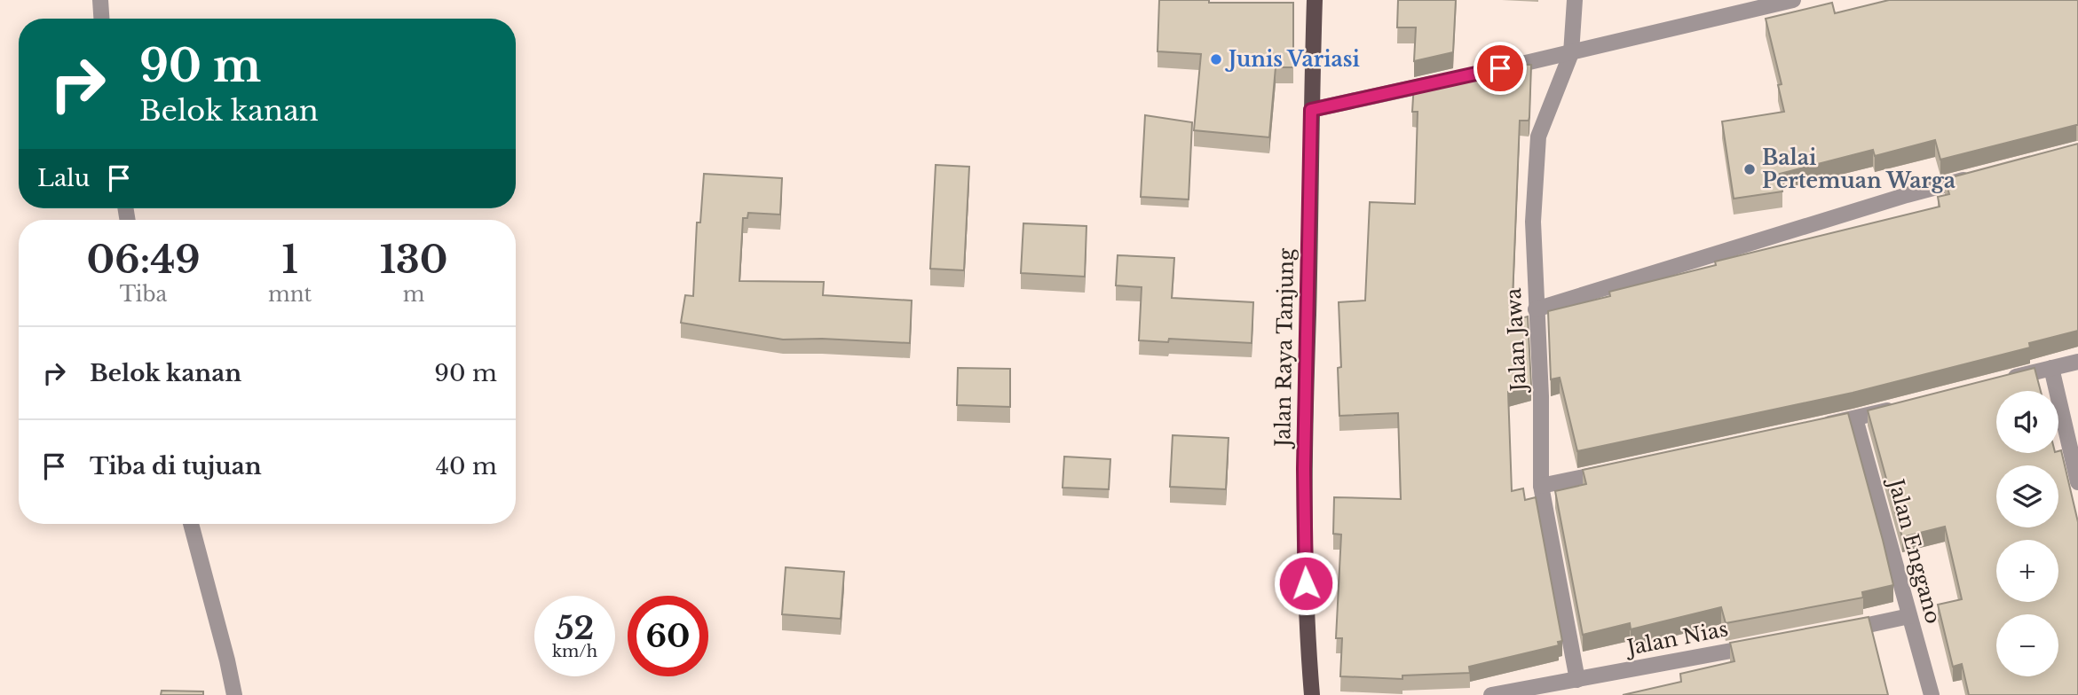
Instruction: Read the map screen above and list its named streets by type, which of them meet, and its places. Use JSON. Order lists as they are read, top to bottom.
{
  "streets": {
    "main road": ["Jalan Raya Tanjung"],
    "street": ["Jalan Jawa", "Jalan Enggano", "Jalan Nias"]
  },
  "crossings": [
    ["Jalan Jawa", "Jalan Nias"]
  ],
  "places": ["Junis Variasi", "Balai Pertemuan Warga"],
  "page": {
    "turn": ["90 m", "Belok kanan"],
    "then": "Lalu",
    "eta": [
      "06:49",
      "Tiba",
      "1",
      "mnt",
      "130",
      "m"
    ],
    "list": [
      {
        "name": "Belok kanan",
        "value": "90 m"
      },
      {
        "name": "Tiba di tujuan",
        "value": "40 m"
      }
    ],
    "map_buttons": ["+", "−"],
    "speed": "52 km/h",
    "limit": "60"
  }
}
